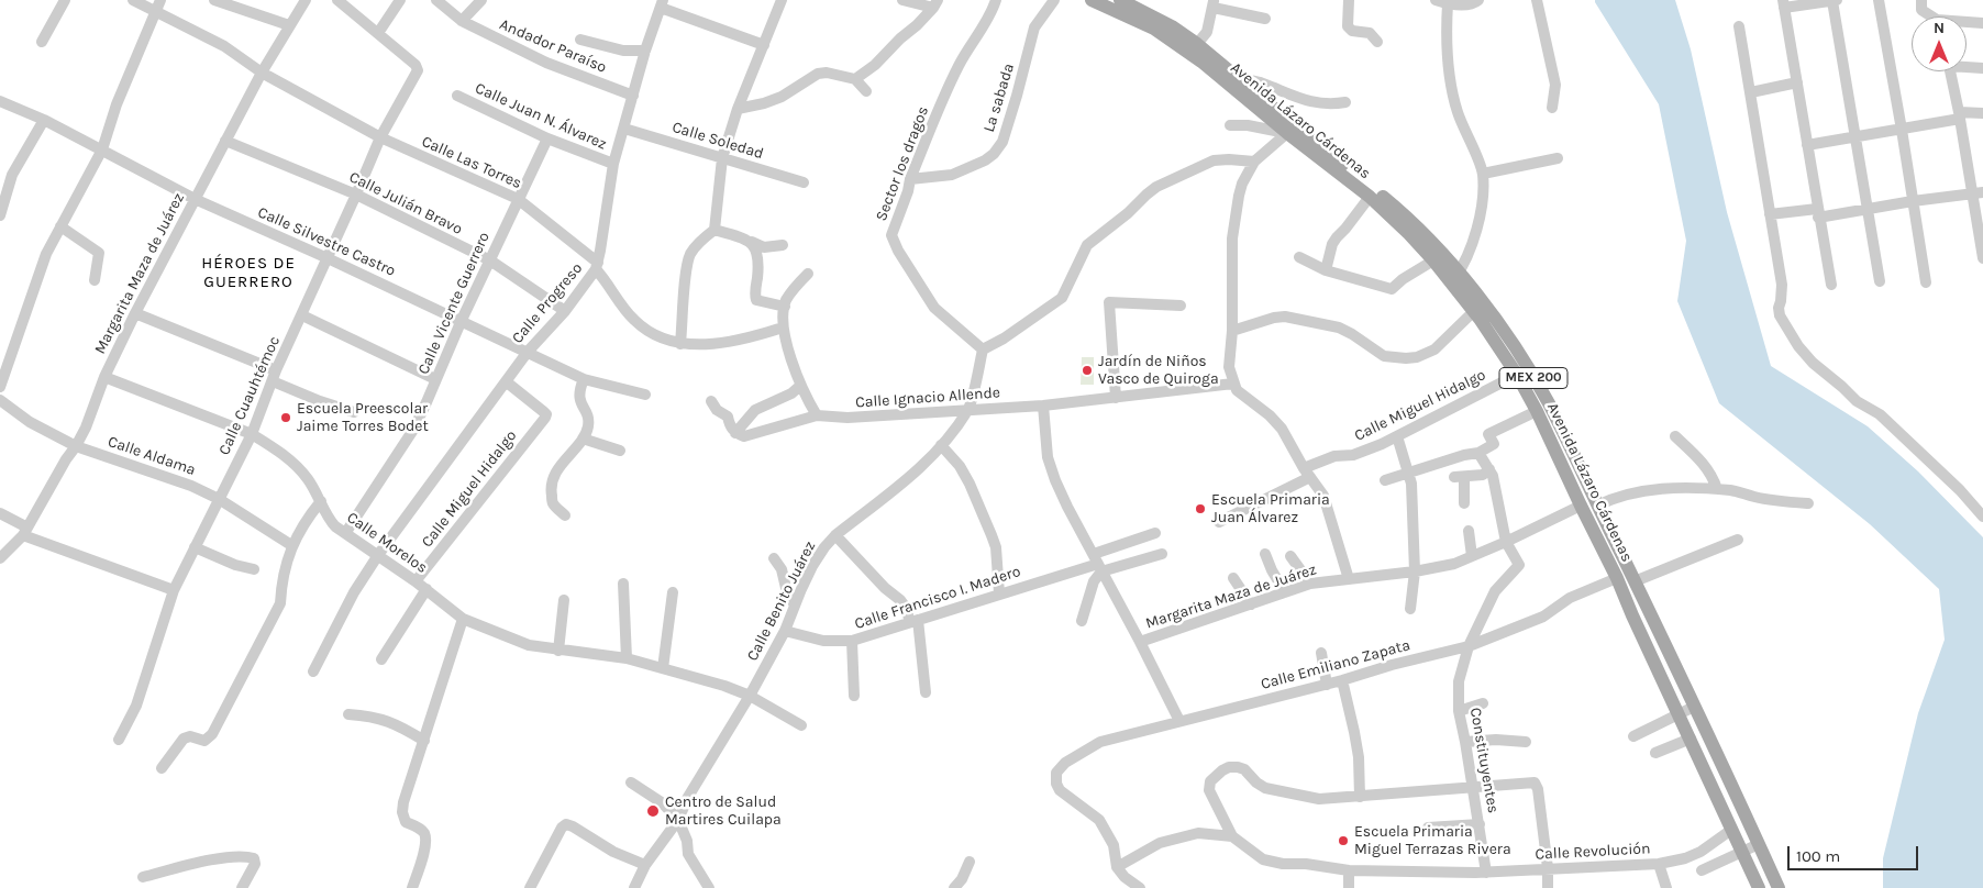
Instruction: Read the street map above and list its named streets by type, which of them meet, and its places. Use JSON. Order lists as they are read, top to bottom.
{
  "streets": {
    "main road": ["Avenida Lázaro Cárdenas", "MEX 200"],
    "street": [
      "Andador Paraíso",
      "La sabada",
      "Calle Juan N. Álvarez",
      "Calle Soledad",
      "Calle Las Torres",
      "Sector los dragos",
      "Calle Julián Bravo",
      "Calle Silvestre Castro",
      "Margarita Maza de Juárez",
      "Calle Vicente Guerrero",
      "Calle Progreso",
      "Calle Cuauhtémoc",
      "Calle Ignacio Allende",
      "Calle Miguel Hidalgo",
      "Calle Aldama",
      "Calle Morelos",
      "Calle Francisco I. Madero",
      "Calle Benito Juárez",
      "Calle Emiliano Zapata",
      "Constituyentes",
      "Calle Revolución"
    ]
  },
  "crossings": [
    ["Andador Paraíso", "Calle Progreso"],
    ["La sabada", "Sector los dragos"],
    ["Calle Juan N. Álvarez", "Calle Vicente Guerrero"],
    ["Calle Juan N. Álvarez", "Calle Progreso"],
    ["Avenida Lázaro Cárdenas", "Margarita Maza de Juárez"],
    ["Avenida Lázaro Cárdenas", "Calle Miguel Hidalgo"],
    ["Avenida Lázaro Cárdenas", "Calle Emiliano Zapata"],
    ["Avenida Lázaro Cárdenas", "Calle Revolución"],
    ["Calle Soledad", "Calle Progreso"],
    ["Calle Las Torres", "Calle Vicente Guerrero"],
    ["Calle Las Torres", "Calle Progreso"],
    ["Calle Las Torres", "Calle Cuauhtémoc"],
    ["Sector los dragos", "Calle Benito Juárez"],
    ["Calle Julián Bravo", "Margarita Maza de Juárez"],
    ["Calle Julián Bravo", "Calle Vicente Guerrero"],
    ["Calle Julián Bravo", "Calle Progreso"],
    ["Calle Julián Bravo", "Calle Cuauhtémoc"],
    ["Calle Silvestre Castro", "Margarita Maza de Juárez"],
    ["Calle Silvestre Castro", "Calle Vicente Guerrero"],
    ["Calle Silvestre Castro", "Calle Progreso"],
    ["Calle Silvestre Castro", "Calle Cuauhtémoc"],
    ["Margarita Maza de Juárez", "Calle Aldama"],
    ["Margarita Maza de Juárez", "Calle Morelos"],
    ["Margarita Maza de Juárez", "Constituyentes"],
    ["Calle Vicente Guerrero", "Calle Morelos"],
    ["Calle Progreso", "Calle Miguel Hidalgo"],
    ["Calle Progreso", "Calle Morelos"],
    ["Calle Cuauhtémoc", "Calle Aldama"],
    ["Calle Cuauhtémoc", "Calle Morelos"],
    ["Calle Ignacio Allende", "Calle Benito Juárez"],
    ["Calle Miguel Hidalgo", "Calle Morelos"],
    ["Calle Morelos", "Calle Benito Juárez"],
    ["Calle Francisco I. Madero", "Calle Benito Juárez"],
    ["Calle Emiliano Zapata", "Constituyentes"],
    ["Constituyentes", "Calle Revolución"]
  ],
  "districts": ["HÉROES DE GUERRERO"],
  "places": [
    "Jardín de Niños Vasco de Quiroga",
    "Escuela Preescolar Jaime Torres Bodet",
    "Escuela Primaria Juan Álvarez",
    "Centro de Salud Martires Cuilapa",
    "Escuela Primaria Miguel Terrazas Rivera"
  ],
  "scale_bar": "100 m",
  "north": "top"
}
